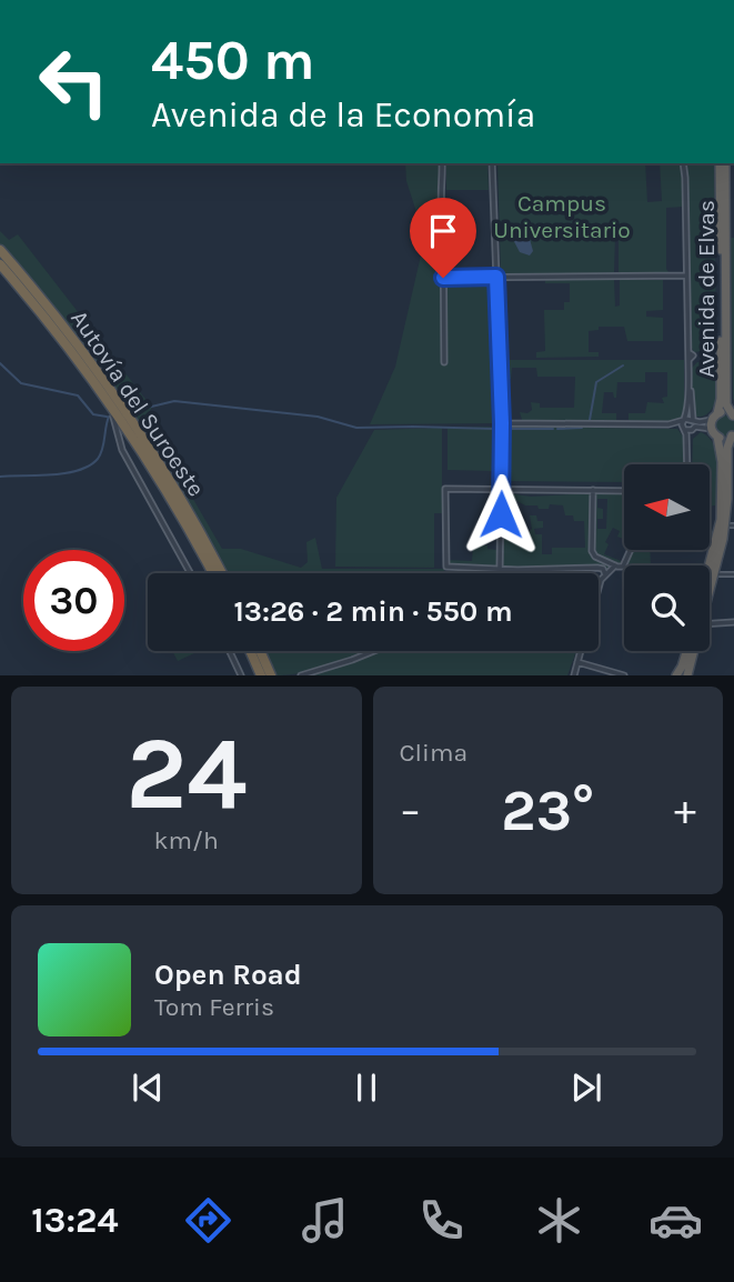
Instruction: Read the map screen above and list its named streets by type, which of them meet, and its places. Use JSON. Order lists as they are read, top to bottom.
{
  "streets": {
    "highway": ["Avenida de Elvas", "Autovía del Suroeste"]
  },
  "parks": ["Campus Universitario"],
  "north": "left",
  "page": {
    "turn": ["450 m", "Avenida de la Economía"],
    "limit": "30",
    "trip": "13:26 · 2 min · 550 m",
    "tile": [
      ["24", "km/h"],
      "Clima"
    ],
    "heat": ["−", "23°", "+"],
    "song": ["Open Road", "Tom Ferris"],
    "tabs": "13:24"
  }
}
